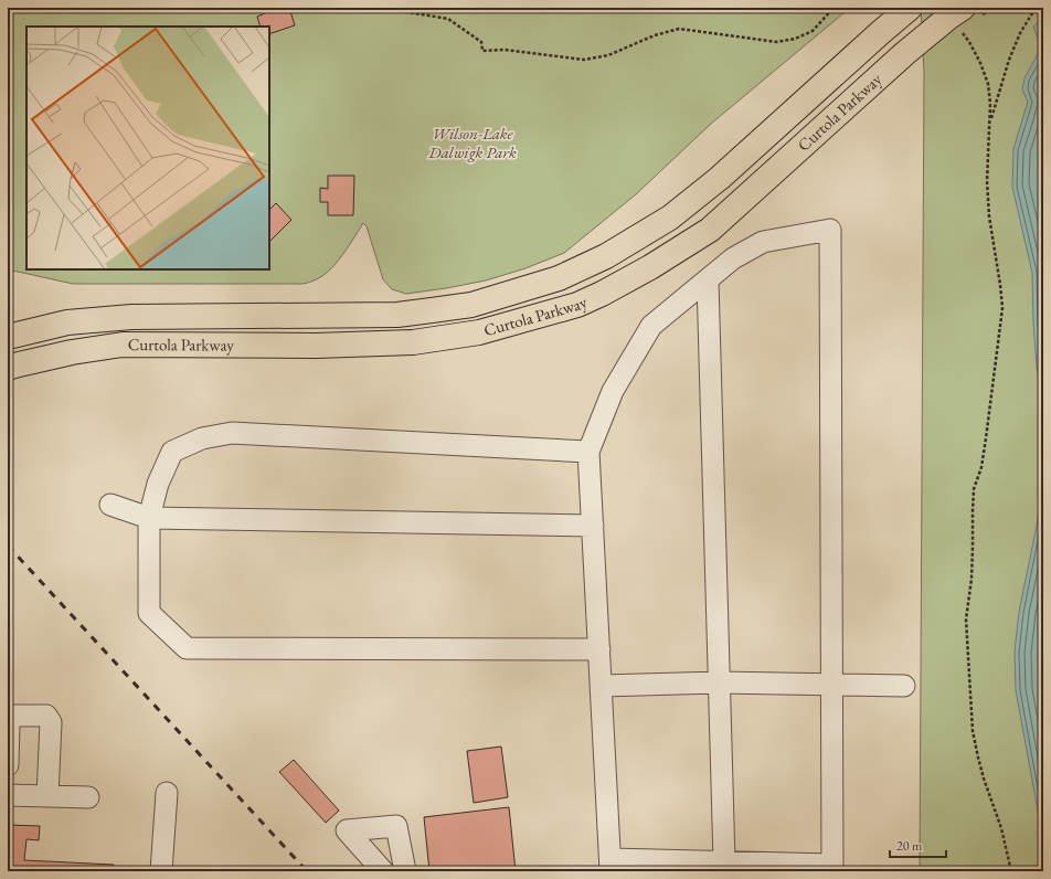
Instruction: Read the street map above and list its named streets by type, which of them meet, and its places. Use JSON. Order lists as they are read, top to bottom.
{
  "streets": {
    "main road": ["Curtola Parkway"]
  },
  "parks": ["Wilson-Lake Dalwigk Park"],
  "scale_bar": "20 m"
}
